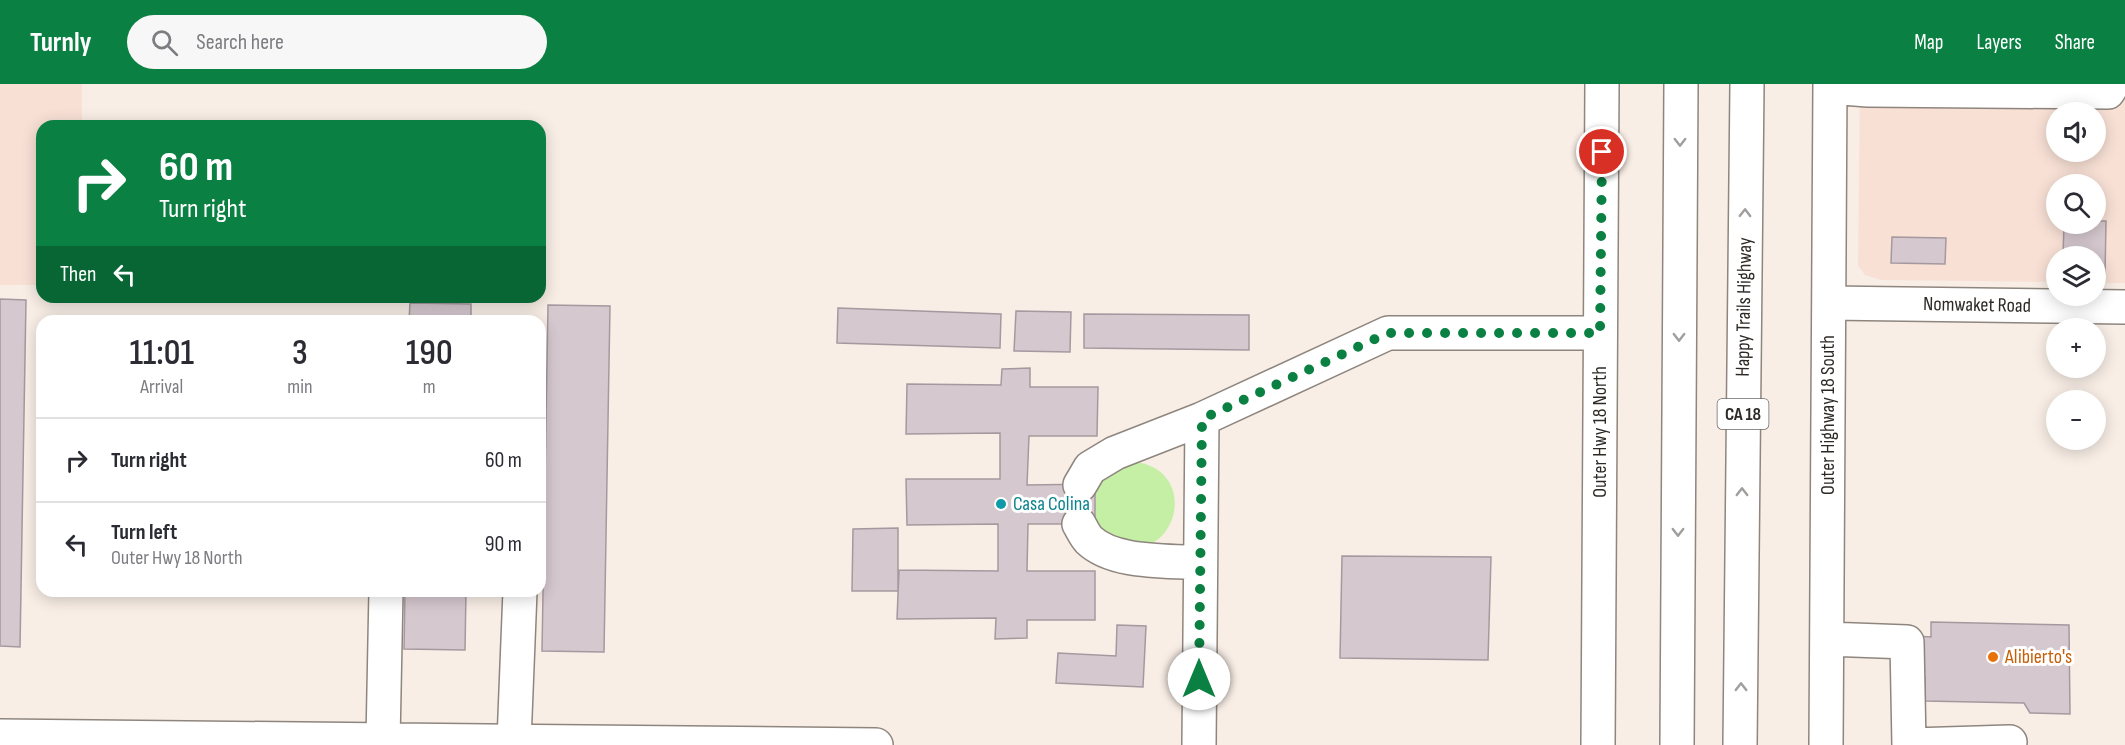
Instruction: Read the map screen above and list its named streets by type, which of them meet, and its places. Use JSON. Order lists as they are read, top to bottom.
{
  "streets": {
    "street": [
      "Nomwaket Road",
      "Happy Trails Highway",
      "CA 18",
      "Outer Highway 18 South",
      "Outer Hwy 18 North"
    ]
  },
  "crossings": [
    ["Nomwaket Road", "Outer Highway 18 South"]
  ],
  "places": ["Casa Colina", "Alibierto's"],
  "page": {
    "header": "Turnly",
    "search": "Search here",
    "nav": ["Map", "Layers", "Share"],
    "map_buttons": ["+", "−"],
    "turn": ["60 m", "Turn right"],
    "then": "Then",
    "eta": [
      "11:01",
      "Arrival",
      "3",
      "min",
      "190",
      "m"
    ],
    "list": [
      {
        "name": "Turn right",
        "value": "60 m"
      },
      {
        "name": "Turn left",
        "note": "Outer Hwy 18 North",
        "value": "90 m"
      }
    ]
  }
}
